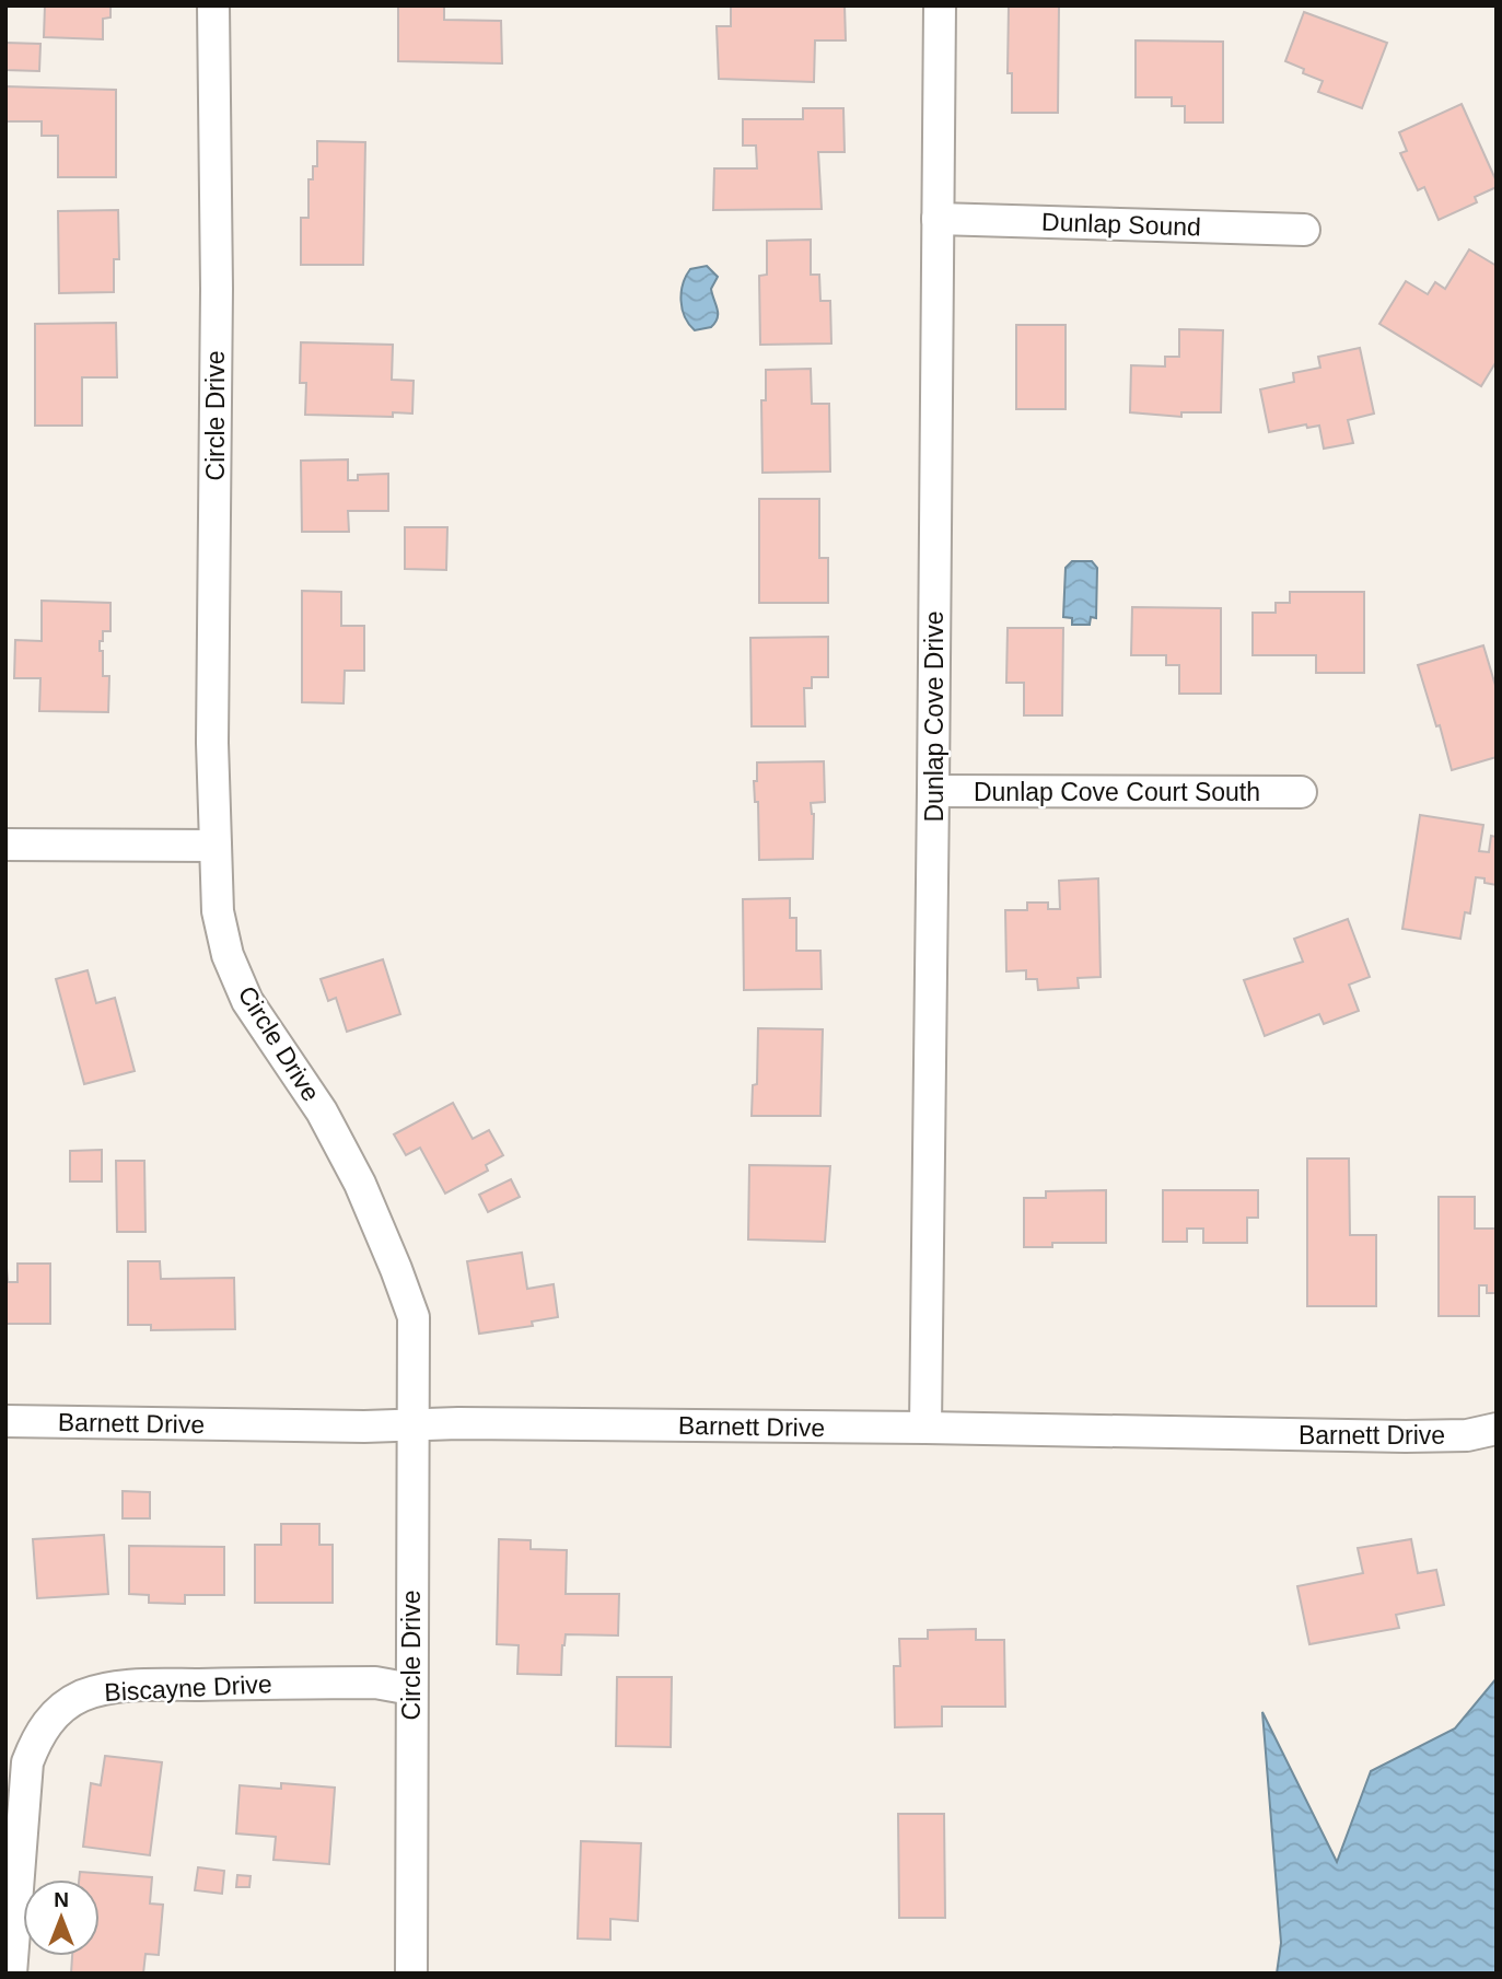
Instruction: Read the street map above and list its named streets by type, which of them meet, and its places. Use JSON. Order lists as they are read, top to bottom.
{
  "streets": {
    "street": [
      "Dunlap Sound",
      "Circle Drive",
      "Dunlap Cove Drive",
      "Dunlap Cove Court South",
      "Barnett Drive",
      "Biscayne Drive"
    ]
  },
  "crossings": [
    ["Dunlap Sound", "Dunlap Cove Drive"],
    ["Circle Drive", "Barnett Drive"],
    ["Circle Drive", "Biscayne Drive"],
    ["Dunlap Cove Drive", "Dunlap Cove Court South"],
    ["Dunlap Cove Drive", "Barnett Drive"]
  ],
  "north": "top"
}
